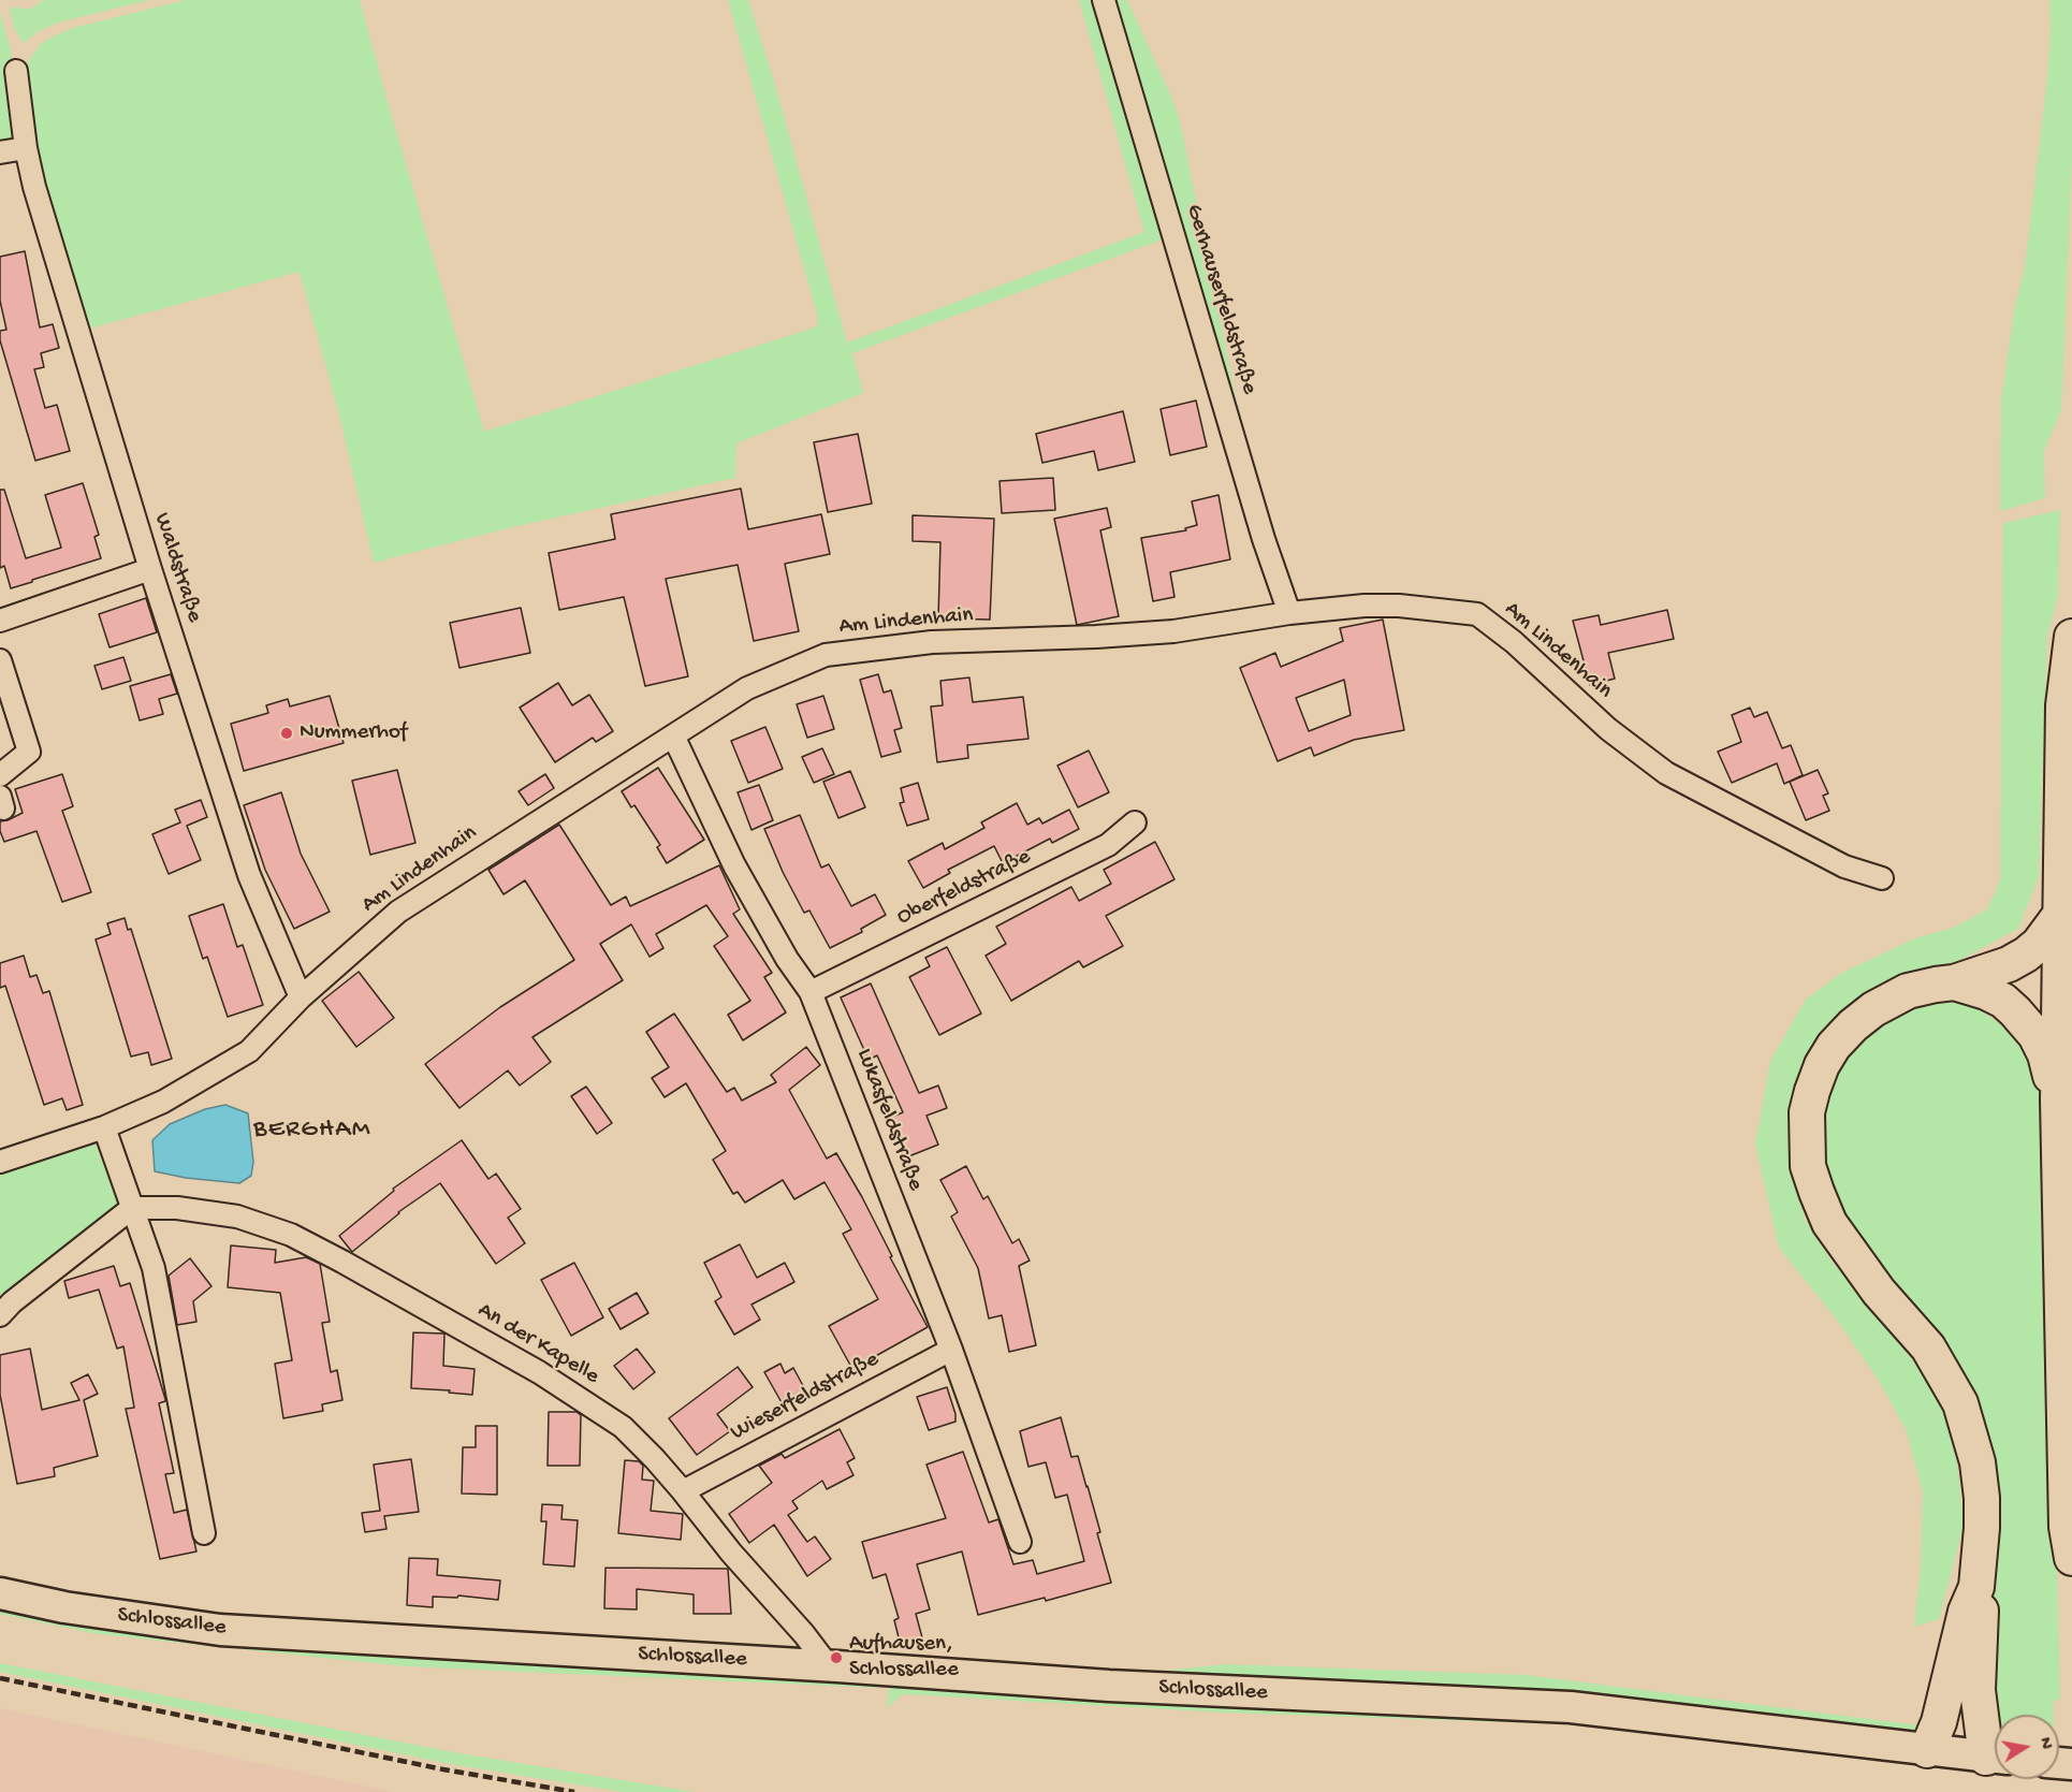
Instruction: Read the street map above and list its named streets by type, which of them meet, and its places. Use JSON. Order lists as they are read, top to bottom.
{
  "streets": {
    "main road": ["Schlossallee"],
    "street": [
      "Gerhauserfeldstraße",
      "Waldstraße",
      "Am Lindenhain",
      "Oberfeldstraße",
      "Lukasfeldstraße",
      "An der Kapelle",
      "Wieserfeldstraße"
    ]
  },
  "crossings": [
    ["Gerhauserfeldstraße", "Am Lindenhain"],
    ["Waldstraße", "Am Lindenhain"],
    ["Am Lindenhain", "Lukasfeldstraße"],
    ["Oberfeldstraße", "Lukasfeldstraße"],
    ["Lukasfeldstraße", "Wieserfeldstraße"],
    ["An der Kapelle", "Wieserfeldstraße"],
    ["An der Kapelle", "Schlossallee"]
  ],
  "districts": ["BERGHAM"],
  "places": ["Nummerhof", "Aufhausen, Schlossallee"],
  "north": "right"
}
